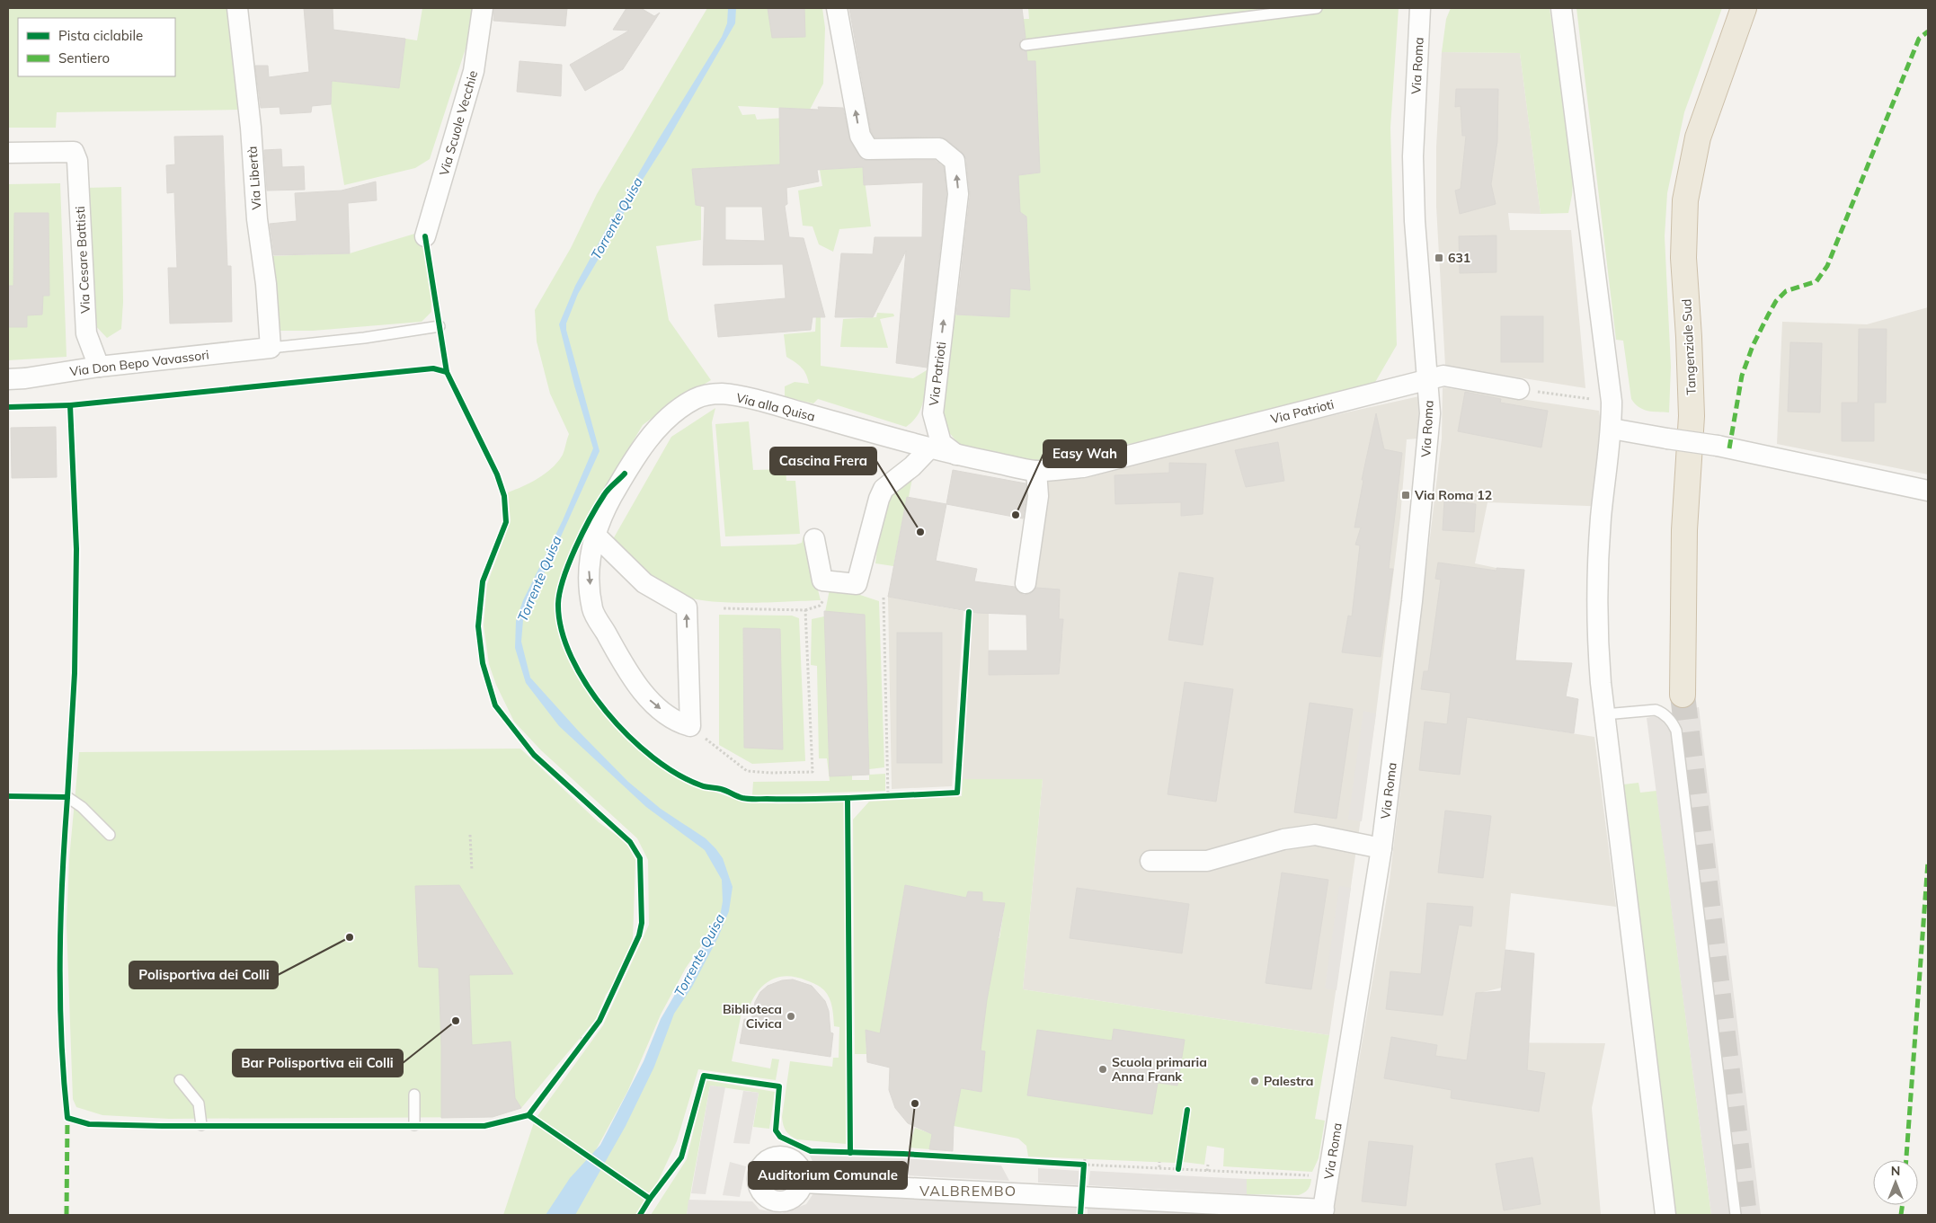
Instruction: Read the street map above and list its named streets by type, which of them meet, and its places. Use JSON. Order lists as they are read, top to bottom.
{
  "streets": {
    "highway": ["Tangenziale Sud"],
    "street": [
      "Via Roma",
      "Via Scuole Vecchie",
      "Via Libertà",
      "Via Cesare Battisti",
      "Via Don Bepo Vavassori",
      "Via Patrioti",
      "Via alla Quisa"
    ]
  },
  "crossings": [
    ["Via Roma", "Via Patrioti"],
    ["Via Libertà", "Via Don Bepo Vavassori"],
    ["Via Cesare Battisti", "Via Don Bepo Vavassori"],
    ["Via Patrioti", "Via alla Quisa"]
  ],
  "one_way": ["Via Patrioti"],
  "districts": ["VALBREMBO"],
  "water": ["Torrente Quisa"],
  "places": {
    "transit": ["631", "Via Roma 12"],
    "other": [
      "Easy Wah",
      "Cascina Frera",
      "Polisportiva dei Colli",
      "Biblioteca Civica",
      "Bar Polisportiva eii Colli",
      "Scuola primaria Anna Frank",
      "Palestra",
      "Auditorium Comunale"
    ]
  },
  "legend": ["Pista ciclabile", "Sentiero"],
  "north": "top"
}
